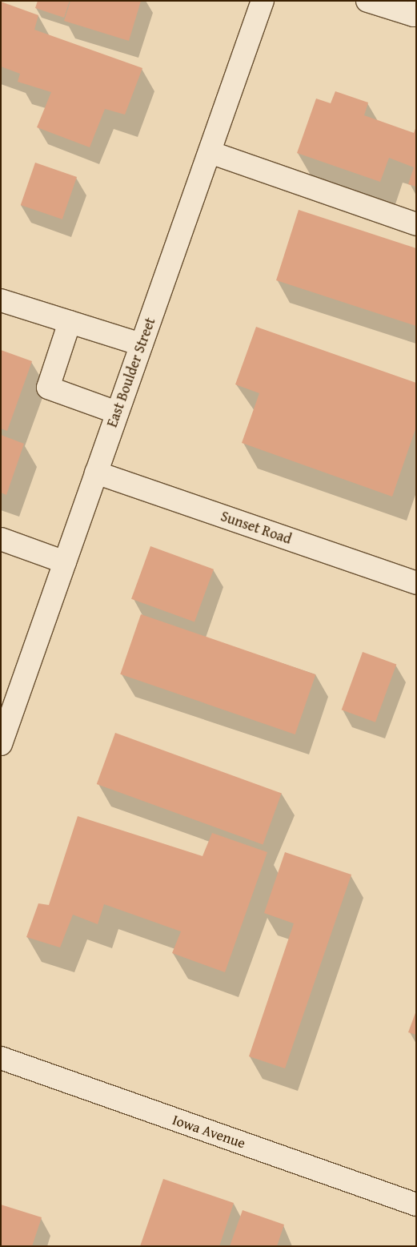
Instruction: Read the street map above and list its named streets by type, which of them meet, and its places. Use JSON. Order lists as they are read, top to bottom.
{
  "streets": {
    "street": ["East Boulder Street", "Sunset Road", "Iowa Avenue"]
  },
  "crossings": [
    ["East Boulder Street", "Sunset Road"]
  ]
}
